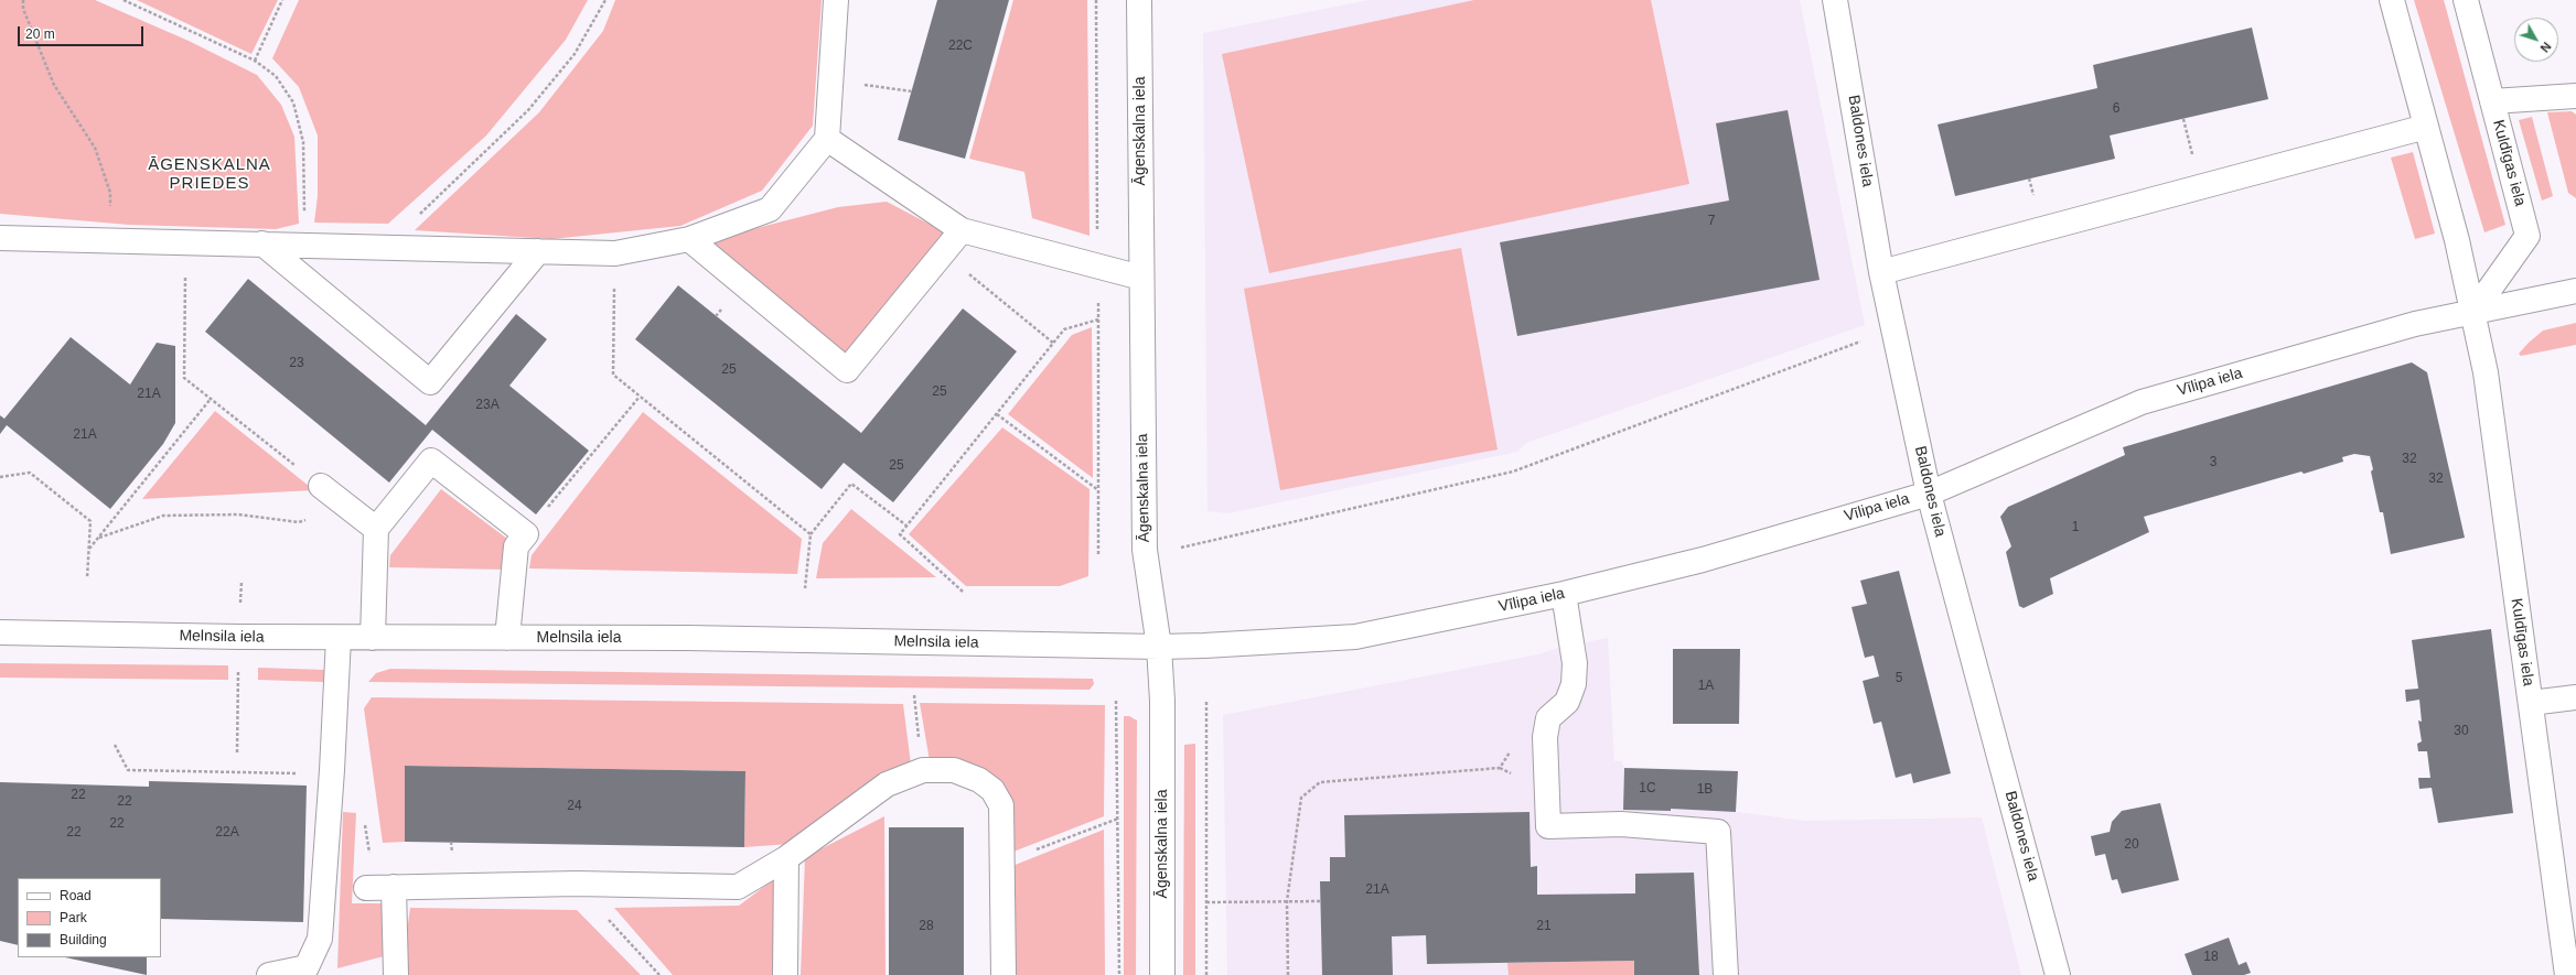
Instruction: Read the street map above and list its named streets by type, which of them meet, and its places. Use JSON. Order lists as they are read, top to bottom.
{
  "streets": {
    "street": [
      "Āgenskalna iela",
      "Baldones iela",
      "Kuldīgas iela",
      "Vīlipa iela",
      "Melnsila iela"
    ]
  },
  "crossings": [
    ["Āgenskalna iela", "Vīlipa iela"],
    ["Āgenskalna iela", "Melnsila iela"],
    ["Baldones iela", "Vīlipa iela"],
    ["Kuldīgas iela", "Vīlipa iela"],
    ["Vīlipa iela", "Melnsila iela"]
  ],
  "districts": ["ĀGENSKALNA PRIEDES"],
  "house_numbers": [
    "22C",
    "6",
    "7",
    "23",
    "25",
    "25",
    "21A",
    "23A",
    "21A",
    "32",
    "3",
    "25",
    "32",
    "1",
    "5",
    "1A",
    "30",
    "1C",
    "1B",
    "22",
    "22",
    "24",
    "22",
    "22",
    "22A",
    "20",
    "21A",
    "28",
    "21",
    "18"
  ],
  "legend": ["Road", "Park", "Building"],
  "scale_bar": "20 m",
  "north": "bottom right"
}
